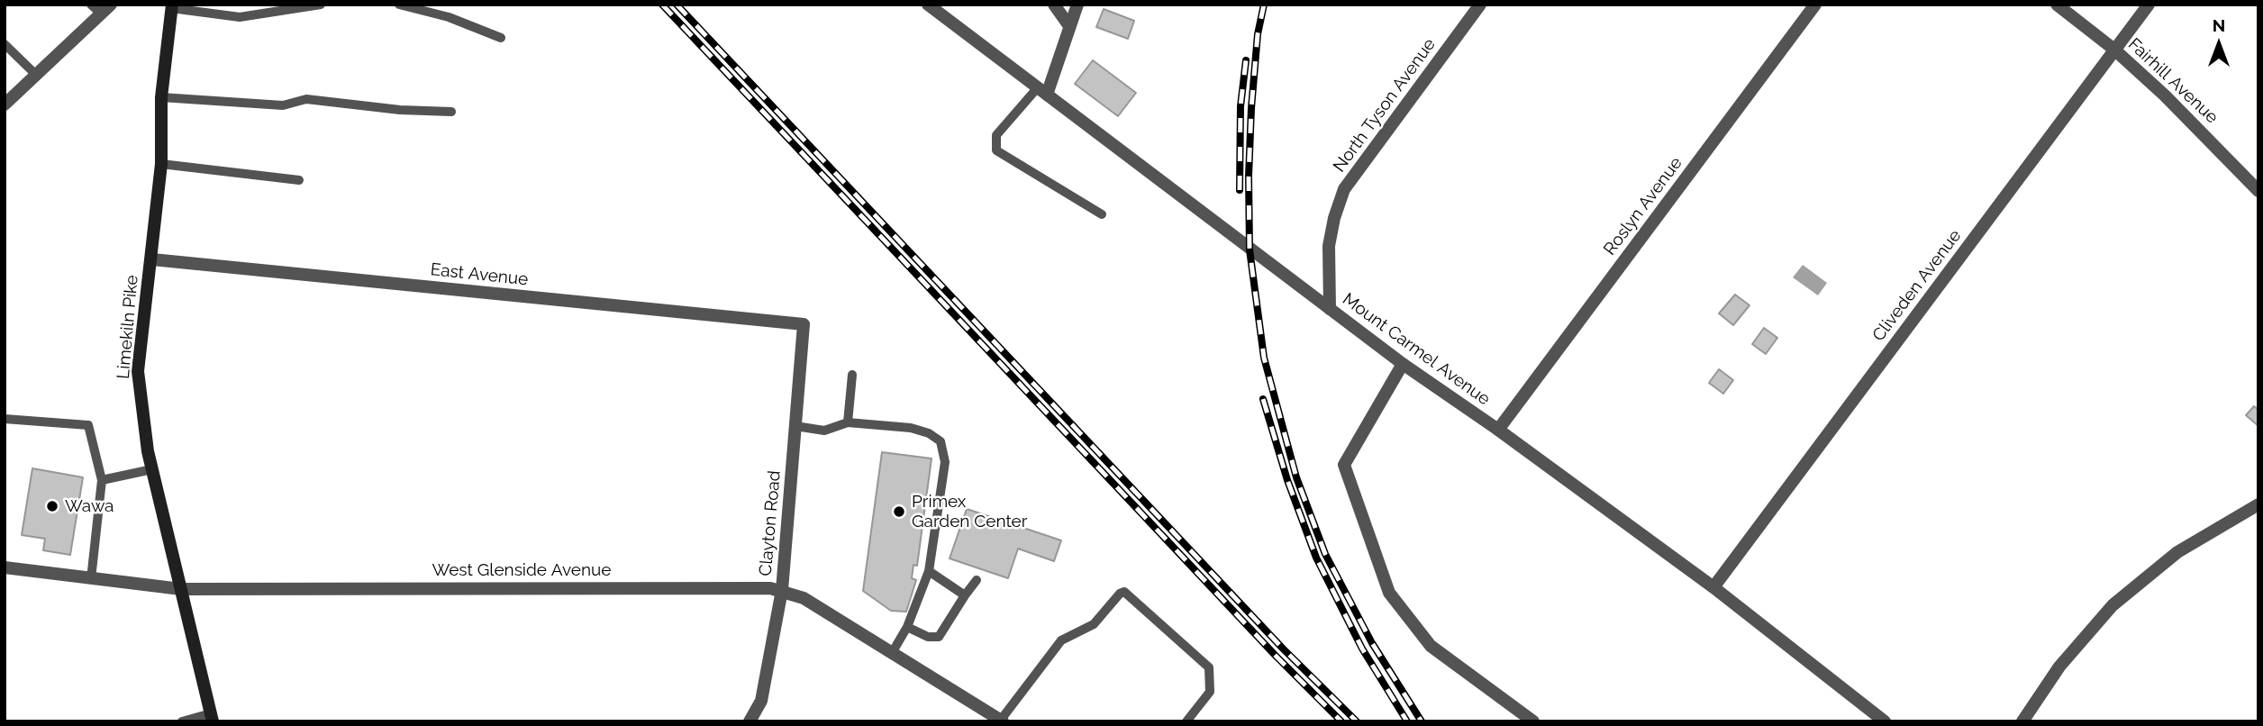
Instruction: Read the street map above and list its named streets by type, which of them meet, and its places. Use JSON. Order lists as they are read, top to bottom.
{
  "streets": {
    "main road": ["Limekiln Pike"],
    "street": [
      "Fairhill Avenue",
      "North Tyson Avenue",
      "Roslyn Avenue",
      "East Avenue",
      "Cliveden Avenue",
      "Mount Carmel Avenue",
      "Clayton Road",
      "West Glenside Avenue"
    ]
  },
  "crossings": [
    ["Fairhill Avenue", "Cliveden Avenue"],
    ["North Tyson Avenue", "Mount Carmel Avenue"],
    ["Roslyn Avenue", "Mount Carmel Avenue"],
    ["East Avenue", "Limekiln Pike"],
    ["East Avenue", "Clayton Road"],
    ["Cliveden Avenue", "Mount Carmel Avenue"],
    ["Limekiln Pike", "West Glenside Avenue"],
    ["Clayton Road", "West Glenside Avenue"]
  ],
  "places": ["Wawa", "Primex Garden Center"],
  "north": "top"
}
